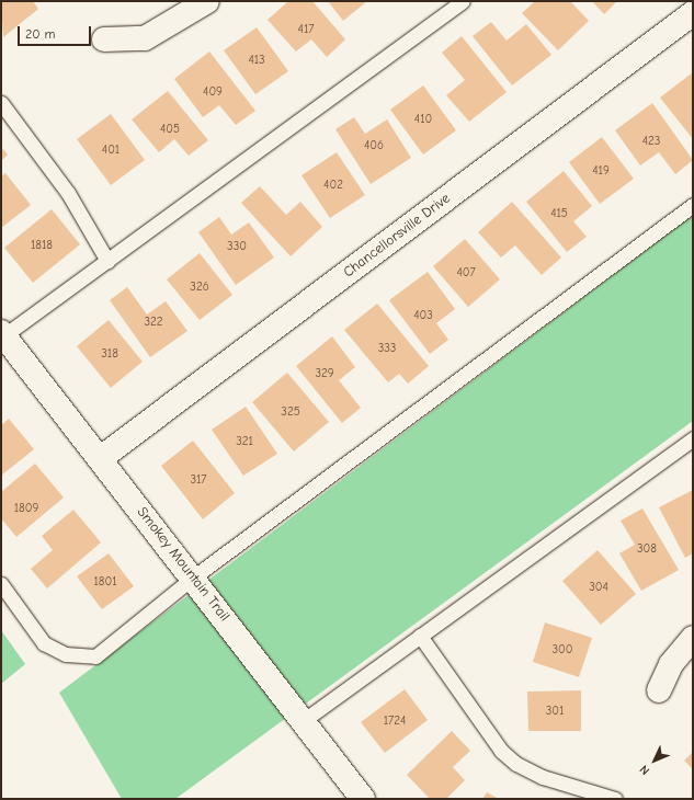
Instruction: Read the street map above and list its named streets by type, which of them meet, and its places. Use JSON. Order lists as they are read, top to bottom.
{
  "streets": {
    "street": ["Chancellorsville Drive", "Smokey Mountain Trail"]
  },
  "crossings": [
    ["Chancellorsville Drive", "Smokey Mountain Trail"]
  ],
  "house_numbers": [
    "417",
    "413",
    "409",
    "410",
    "405",
    "423",
    "406",
    "401",
    "419",
    "402",
    "415",
    "1818",
    "330",
    "407",
    "326",
    "403",
    "322",
    "333",
    "318",
    "329",
    "325",
    "321",
    "317",
    "1809",
    "308",
    "1801",
    "304",
    "300",
    "301",
    "1724"
  ],
  "scale_bar": "20 m",
  "north": "bottom left"
}
